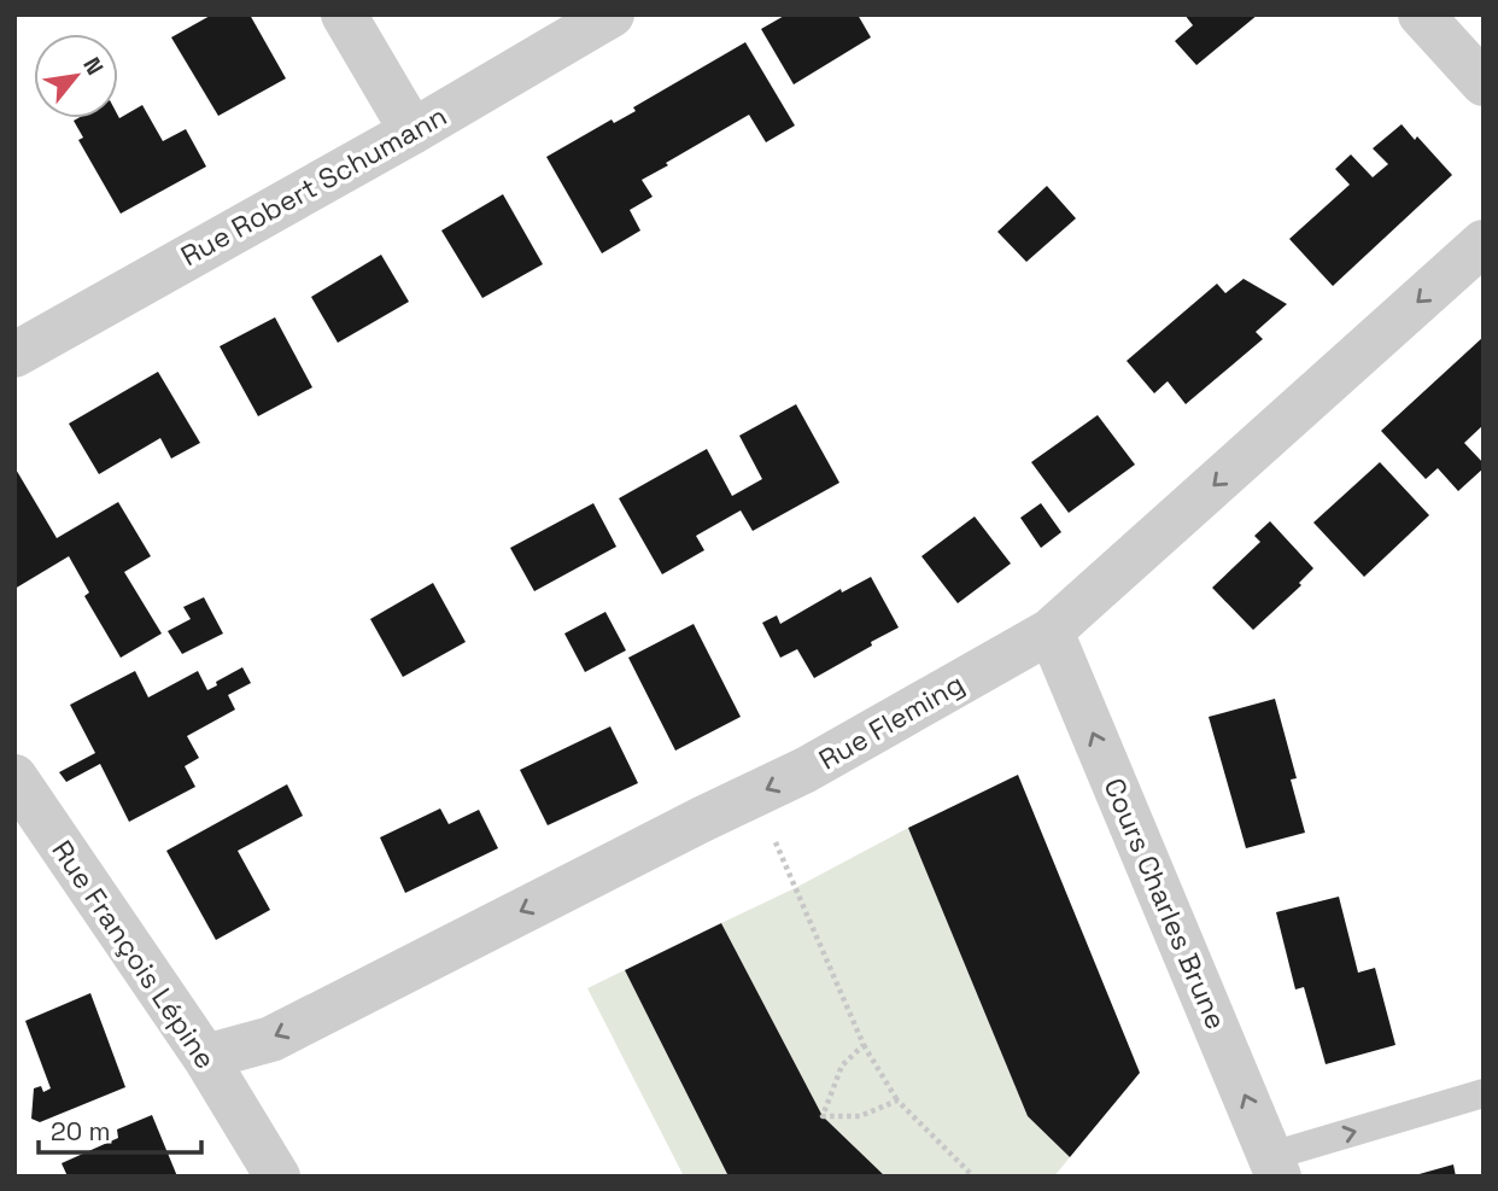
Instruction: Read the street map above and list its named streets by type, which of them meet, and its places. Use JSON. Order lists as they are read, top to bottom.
{
  "streets": {
    "street": [
      "Rue Robert Schumann",
      "Rue Fleming",
      "Cours Charles Brune",
      "Rue François Lépine"
    ]
  },
  "crossings": [
    ["Rue Fleming", "Cours Charles Brune"],
    ["Rue Fleming", "Rue François Lépine"]
  ],
  "one_way": ["Rue Fleming", "Cours Charles Brune"],
  "scale_bar": "20 m",
  "north": "top right"
}
